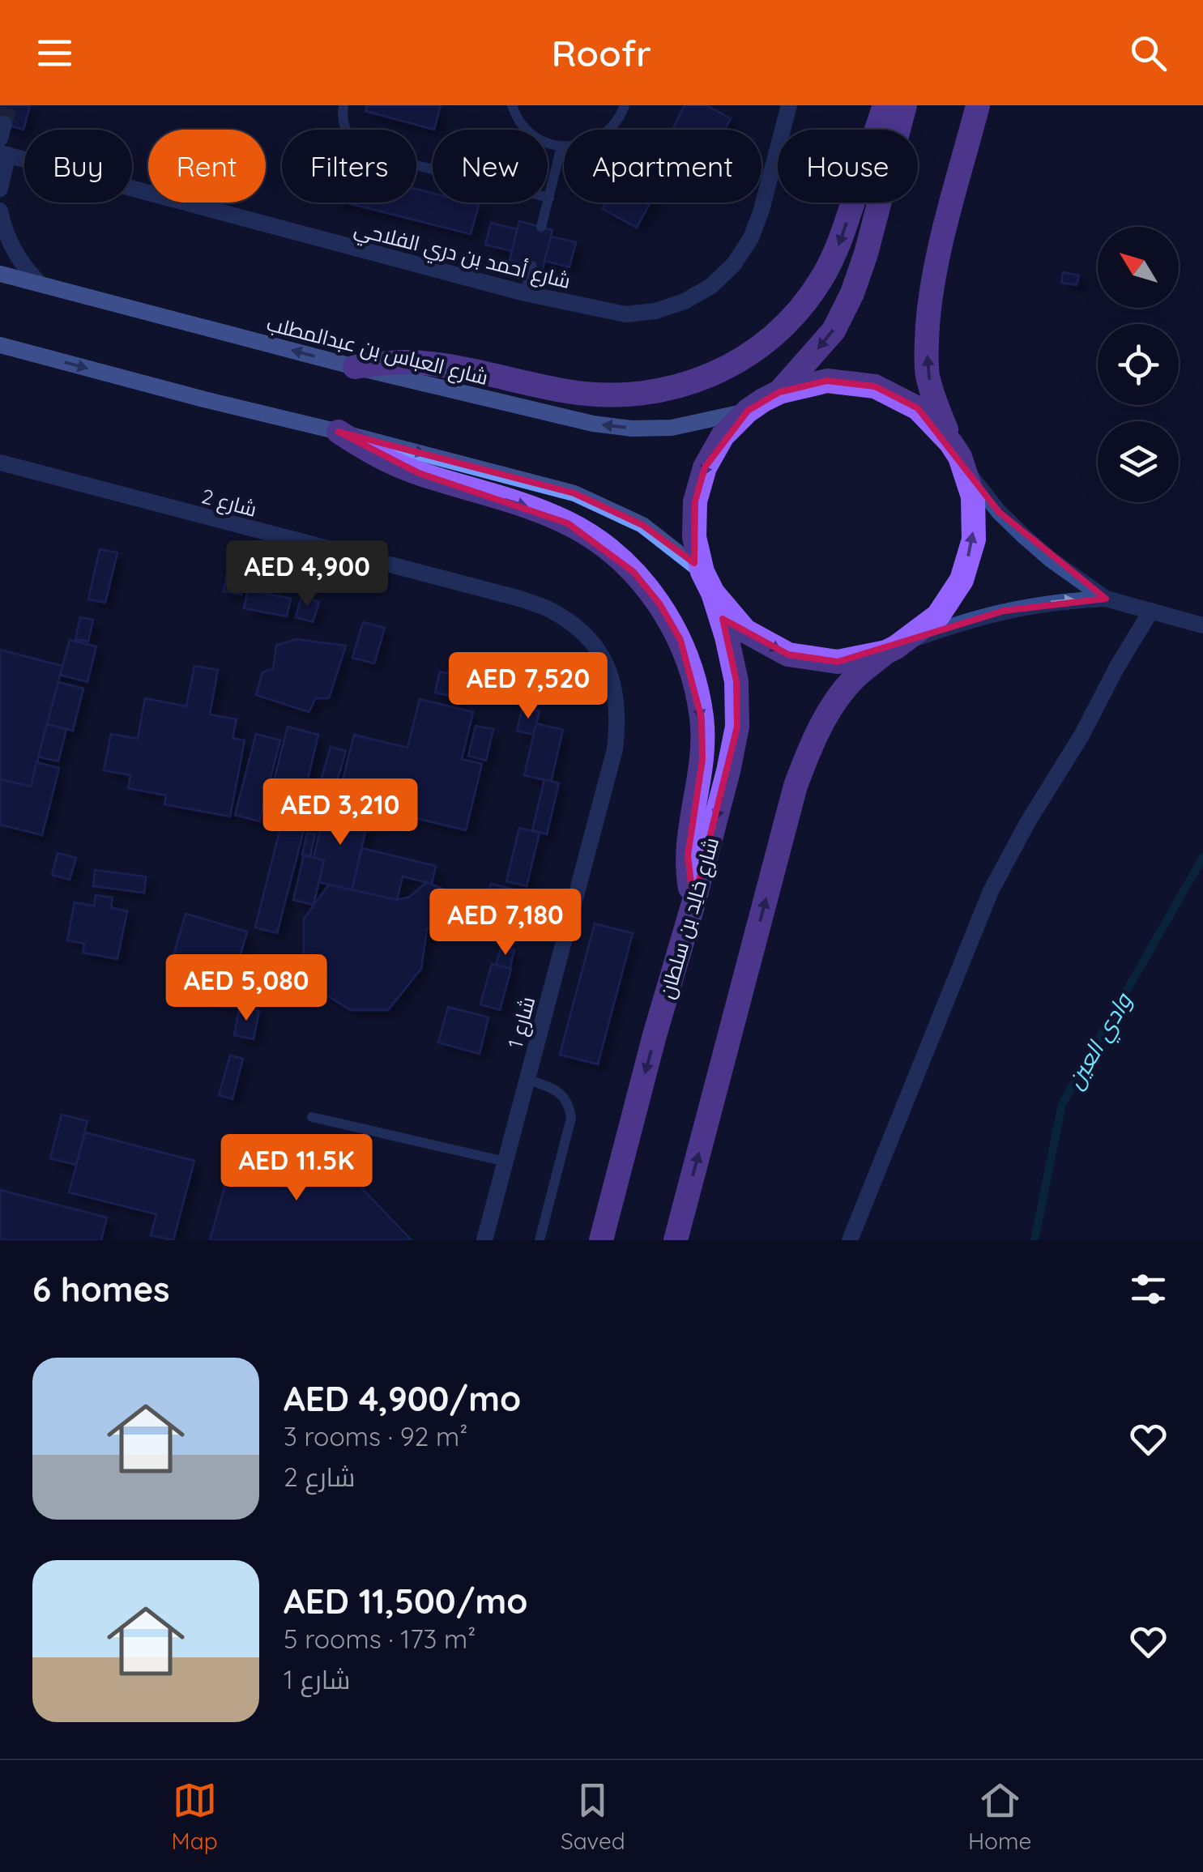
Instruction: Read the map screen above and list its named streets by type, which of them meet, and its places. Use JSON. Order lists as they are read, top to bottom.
{
  "streets": {
    "main road": ["شارع خالِد بن سلطان"],
    "street": [
      "شارع أحمد بن دري الفلاحي",
      "شارع العباس بن عبدالمطلب",
      "شارع 2",
      "شارع 1"
    ]
  },
  "crossings": [
    ["شارع العباس بن عبدالمطلب", "شارع خالِد بن سلطان"],
    ["شارع 2", "شارع 1"]
  ],
  "water": ["وادي العين"],
  "north": "top left",
  "page": {
    "header": "Roofr",
    "chip": [
      "Buy",
      "Rent",
      "Filters",
      "New",
      "Apartment",
      "House"
    ],
    "price": [
      "AED 4,900",
      "AED 7,520",
      "AED 3,210",
      "AED 7,180",
      "AED 5,080",
      "AED 11.5K"
    ],
    "heading": "6 homes",
    "list": [
      {
        "name": "AED 4,900/mo",
        "note": "3 rooms · 92 m² · شارع 2"
      },
      {
        "name": "AED 11,500/mo",
        "note": "5 rooms · 173 m² · شارع 1"
      }
    ],
    "tabs": ["Map", "Saved", "Home"]
  }
}
